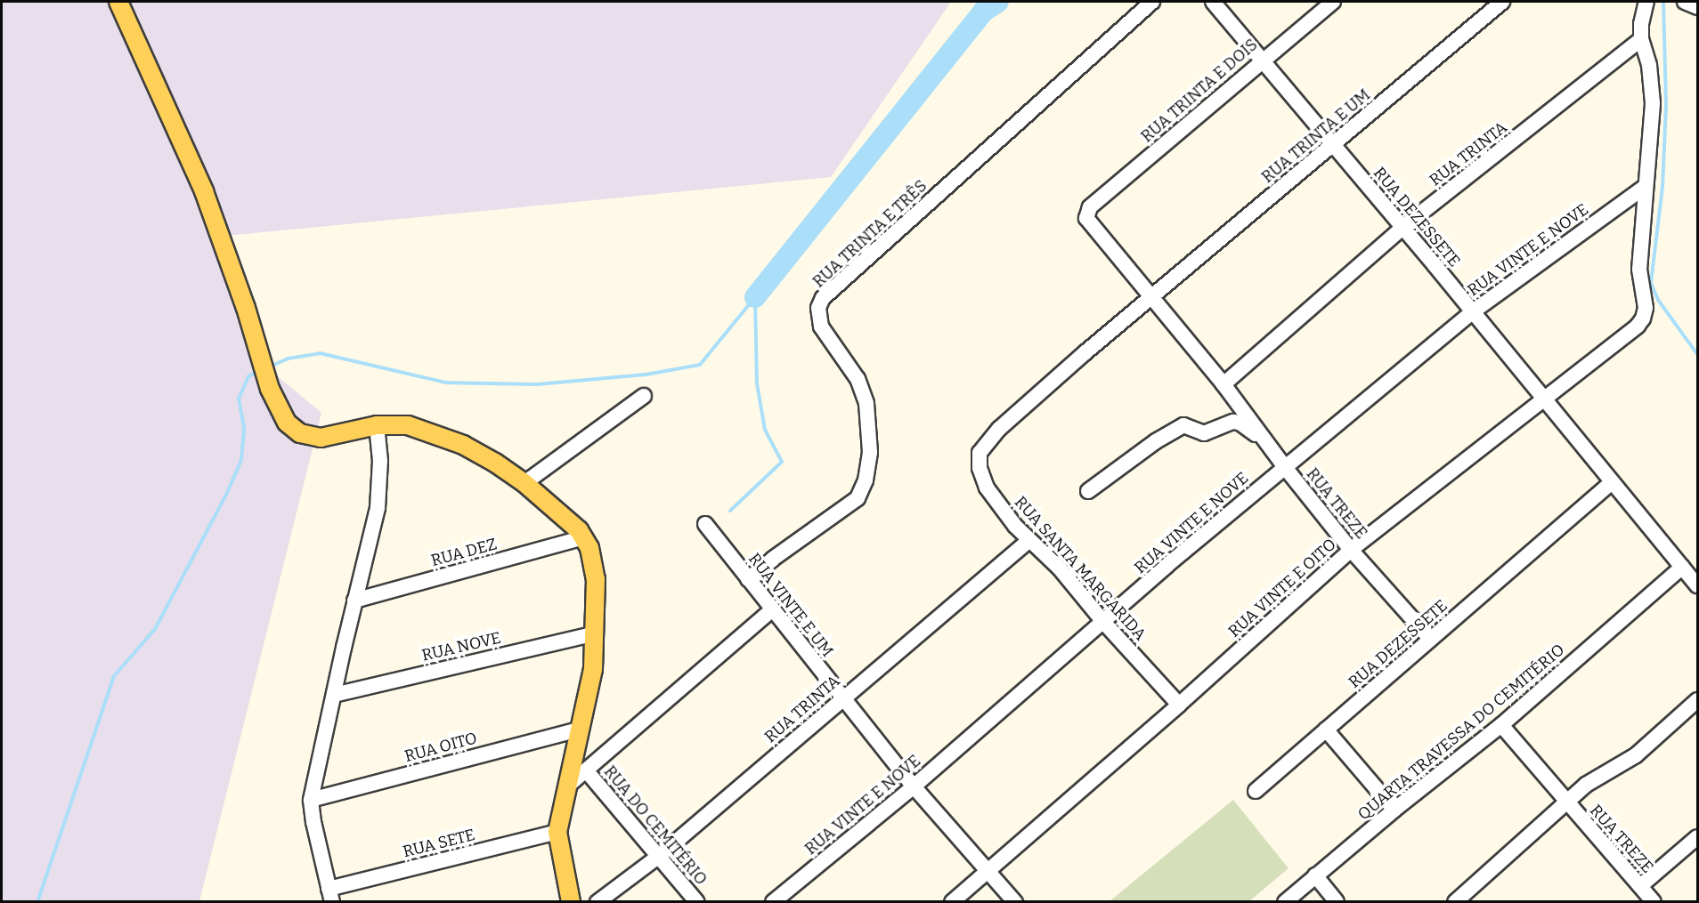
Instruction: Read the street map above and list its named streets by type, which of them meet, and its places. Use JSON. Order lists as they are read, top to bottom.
{
  "streets": {
    "street": [
      "RUA TRINTA E DOIS",
      "RUA TRINTA E UM",
      "RUA TRINTA",
      "RUA DEZESSETE",
      "RUA TRINTA E TRÊS",
      "RUA VINTE E NOVE",
      "RUA TREZE",
      "RUA DEZ",
      "RUA SANTA MARGARIDA",
      "RUA VINTE E OITO",
      "RUA VINTE E UM",
      "RUA NOVE",
      "QUARTA TRAVESSA DO CEMITÉRIO",
      "RUA OITO",
      "RUA DO CEMITÉRIO",
      "RUA SETE"
    ]
  },
  "crossings": [
    ["RUA TRINTA E DOIS", "RUA DEZESSETE"],
    ["RUA TRINTA E DOIS", "RUA TREZE"],
    ["RUA TRINTA E UM", "RUA DEZESSETE"],
    ["RUA TRINTA E UM", "RUA TREZE"],
    ["RUA TRINTA E UM", "RUA SANTA MARGARIDA"],
    ["RUA TRINTA", "RUA DEZESSETE"],
    ["RUA TRINTA", "RUA TREZE"],
    ["RUA TRINTA", "RUA SANTA MARGARIDA"],
    ["RUA TRINTA", "RUA VINTE E UM"],
    ["RUA TRINTA", "RUA DO CEMITÉRIO"],
    ["RUA DEZESSETE", "RUA VINTE E NOVE"],
    ["RUA DEZESSETE", "RUA TREZE"],
    ["RUA DEZESSETE", "RUA VINTE E OITO"],
    ["RUA DEZESSETE", "QUARTA TRAVESSA DO CEMITÉRIO"],
    ["RUA TRINTA E TRÊS", "RUA VINTE E UM"],
    ["RUA VINTE E NOVE", "RUA TREZE"],
    ["RUA VINTE E NOVE", "RUA SANTA MARGARIDA"],
    ["RUA VINTE E NOVE", "RUA VINTE E OITO"],
    ["RUA VINTE E NOVE", "RUA VINTE E UM"],
    ["RUA TREZE", "RUA SANTA MARGARIDA"],
    ["RUA TREZE", "RUA VINTE E OITO"],
    ["RUA TREZE", "QUARTA TRAVESSA DO CEMITÉRIO"],
    ["RUA SANTA MARGARIDA", "RUA VINTE E OITO"],
    ["RUA VINTE E OITO", "RUA VINTE E UM"]
  ]
}
